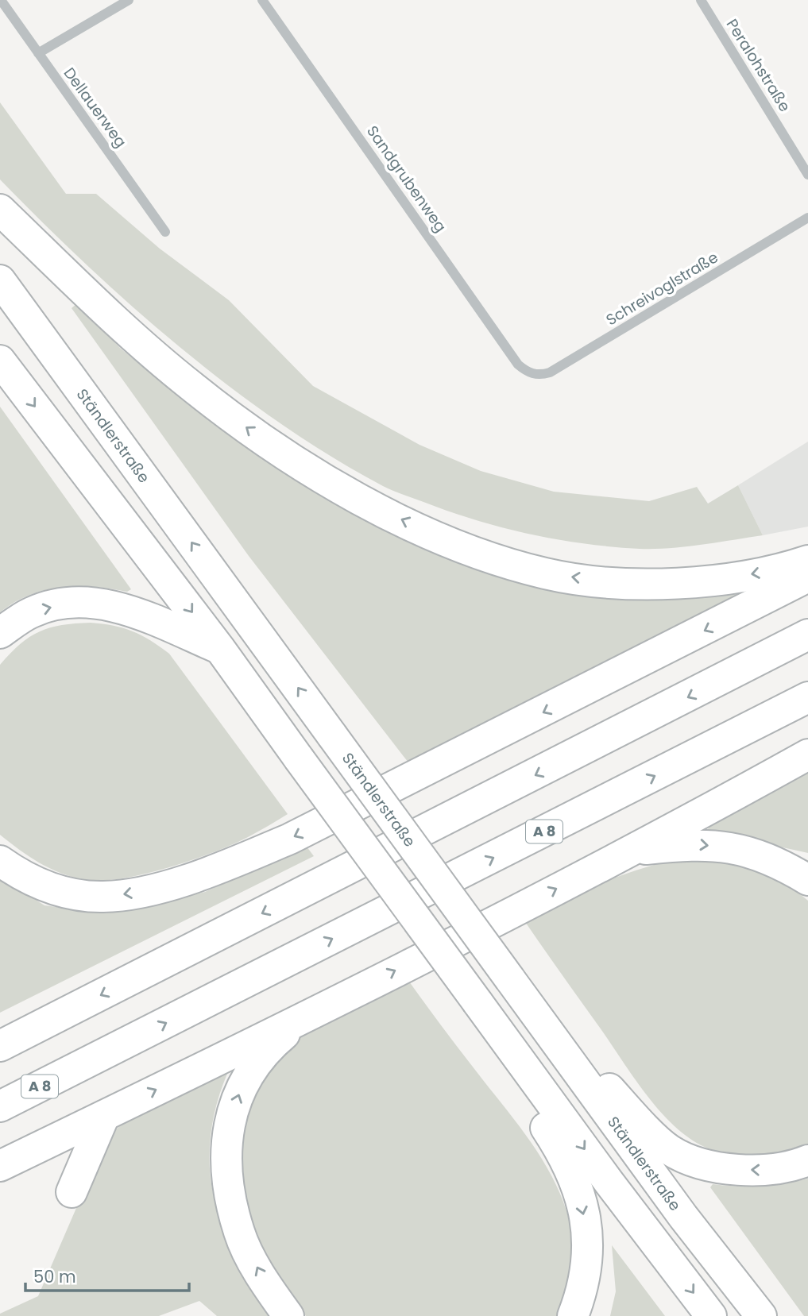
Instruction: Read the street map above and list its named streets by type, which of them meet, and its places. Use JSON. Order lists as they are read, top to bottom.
{
  "streets": {
    "highway": ["Ständlerstraße", "A 8"],
    "street": [
      "Peralohstraße",
      "Dellauerweg",
      "Sandgrubenweg",
      "Schreivoglstraße"
    ]
  },
  "crossings": [
    ["Sandgrubenweg", "Schreivoglstraße"]
  ],
  "scale_bar": "50 m"
}
